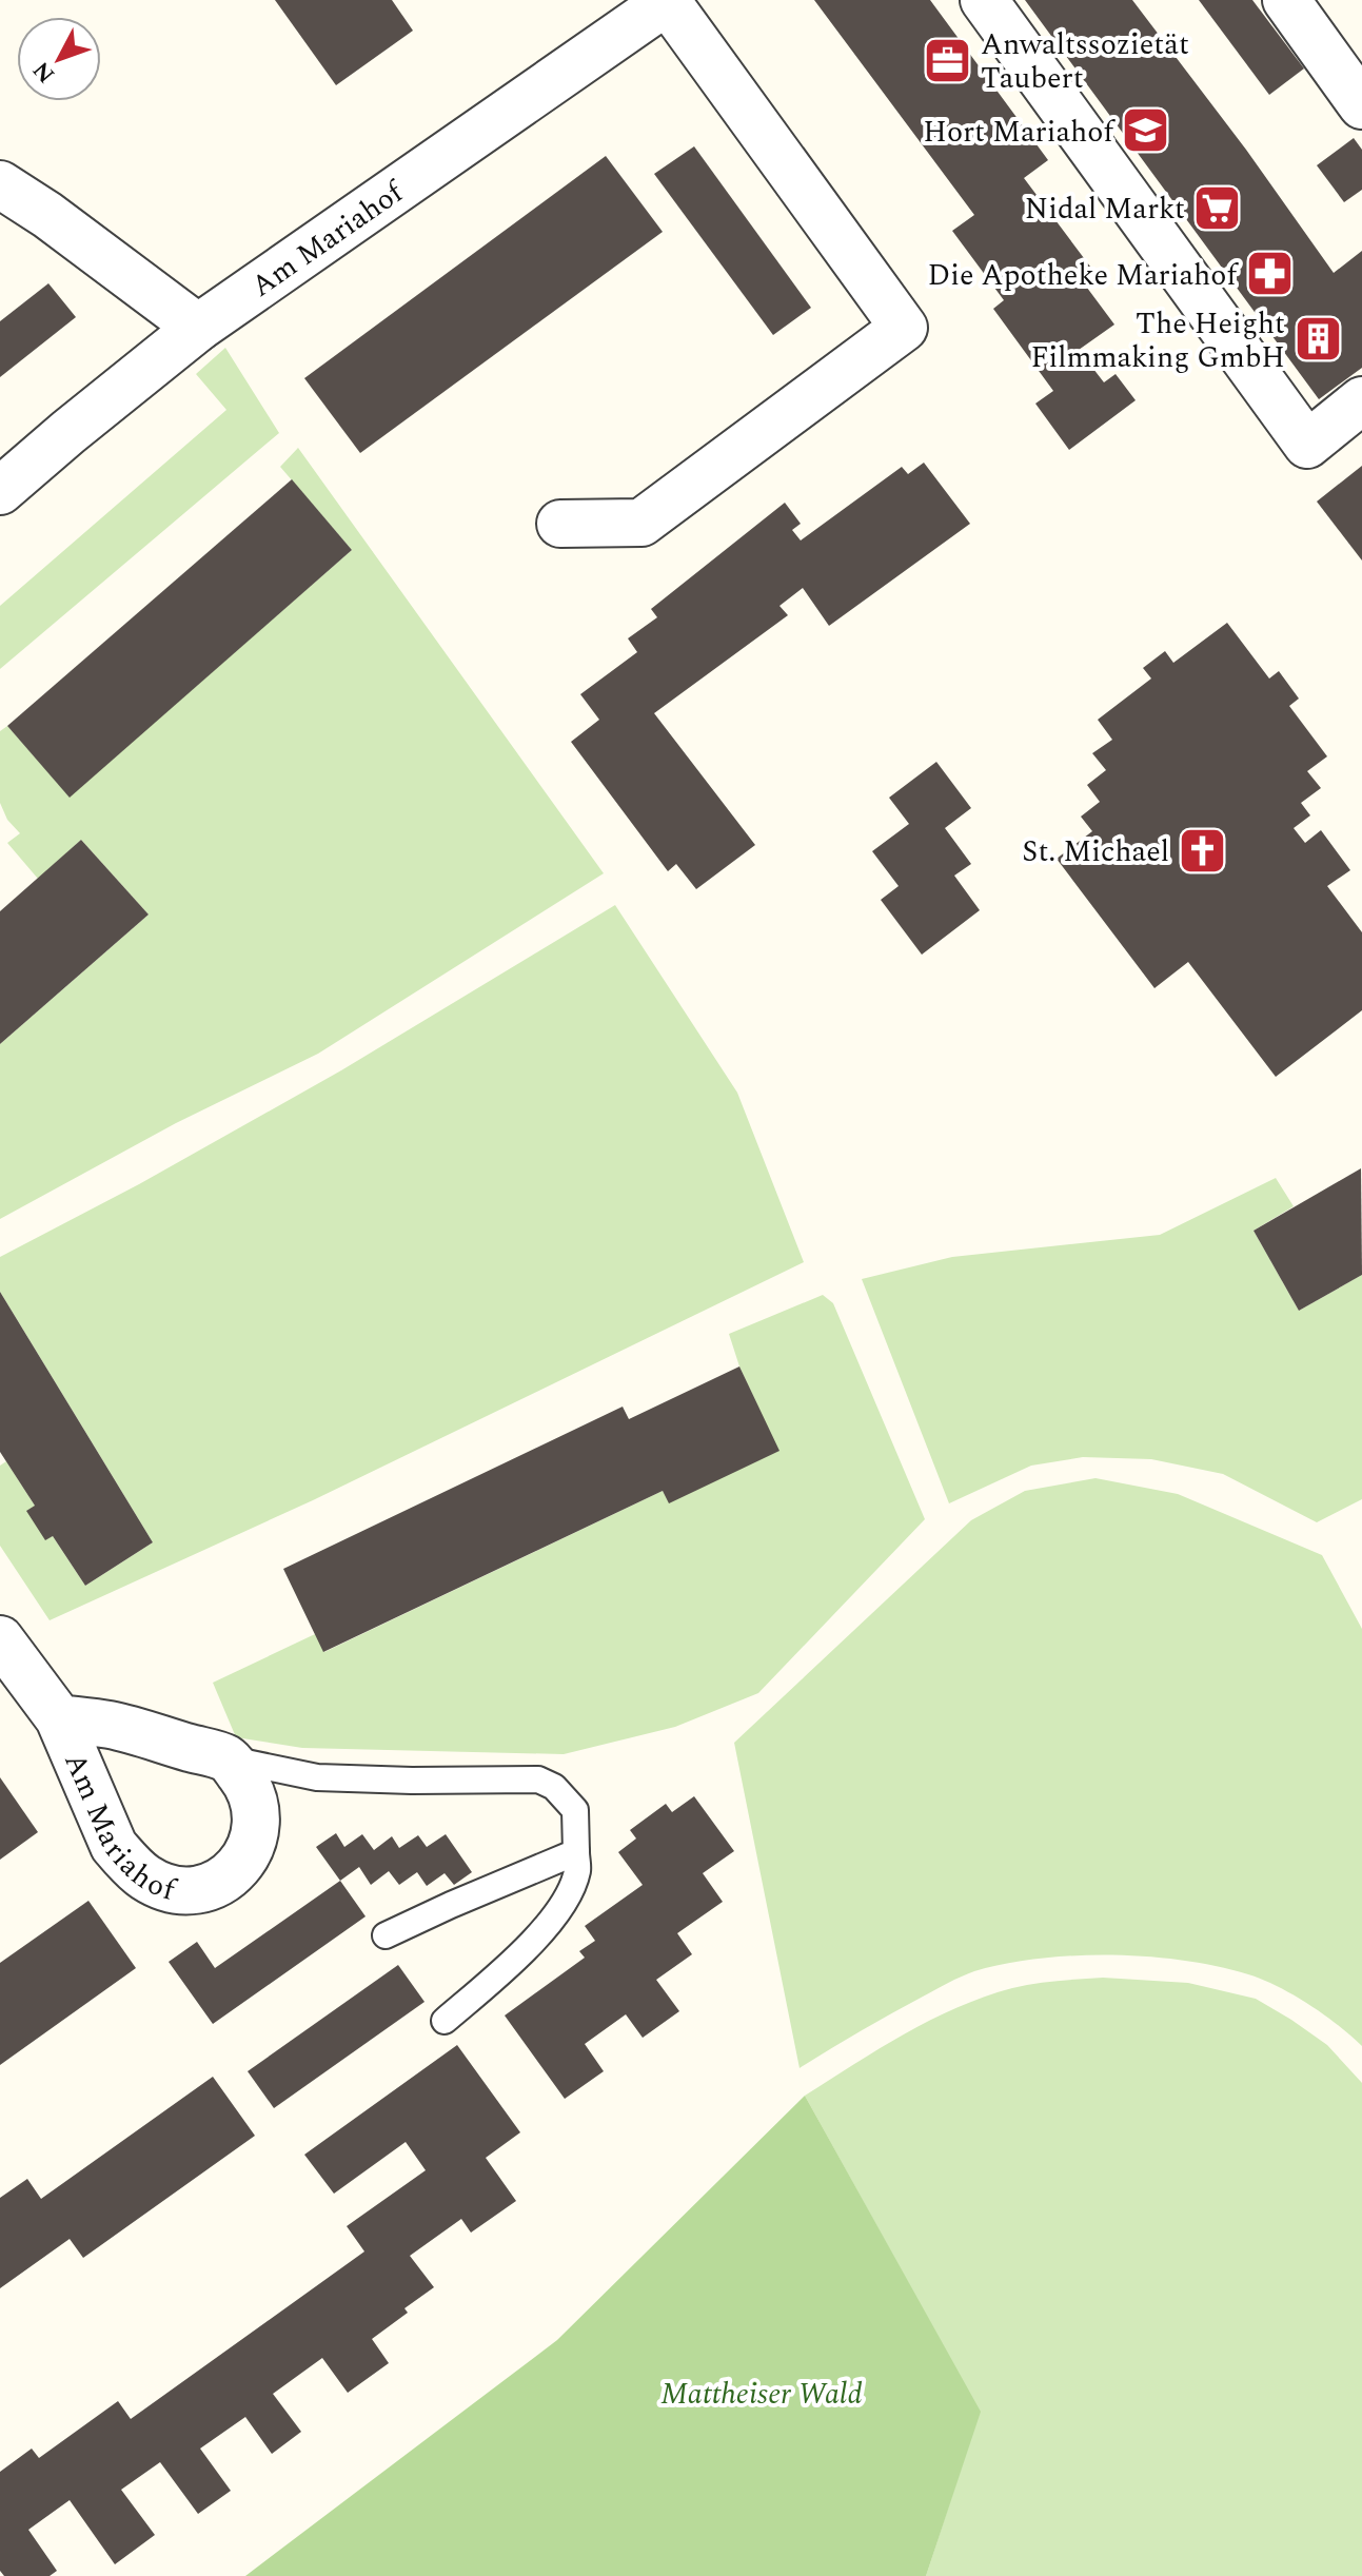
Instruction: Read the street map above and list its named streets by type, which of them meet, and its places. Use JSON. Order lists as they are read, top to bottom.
{
  "streets": {
    "street": ["Am Mariahof"]
  },
  "parks": ["Mattheiser Wald"],
  "places": {
    "office": ["Anwaltssozietät Taubert"],
    "school or university": ["Hort Mariahof"],
    "supermarket": ["Nidal Markt"],
    "pharmacy": ["Die Apotheke Mariahof"],
    "building": ["The Height Filmmaking GmbH"],
    "church": ["St. Michael"]
  },
  "north": "bottom left"
}
